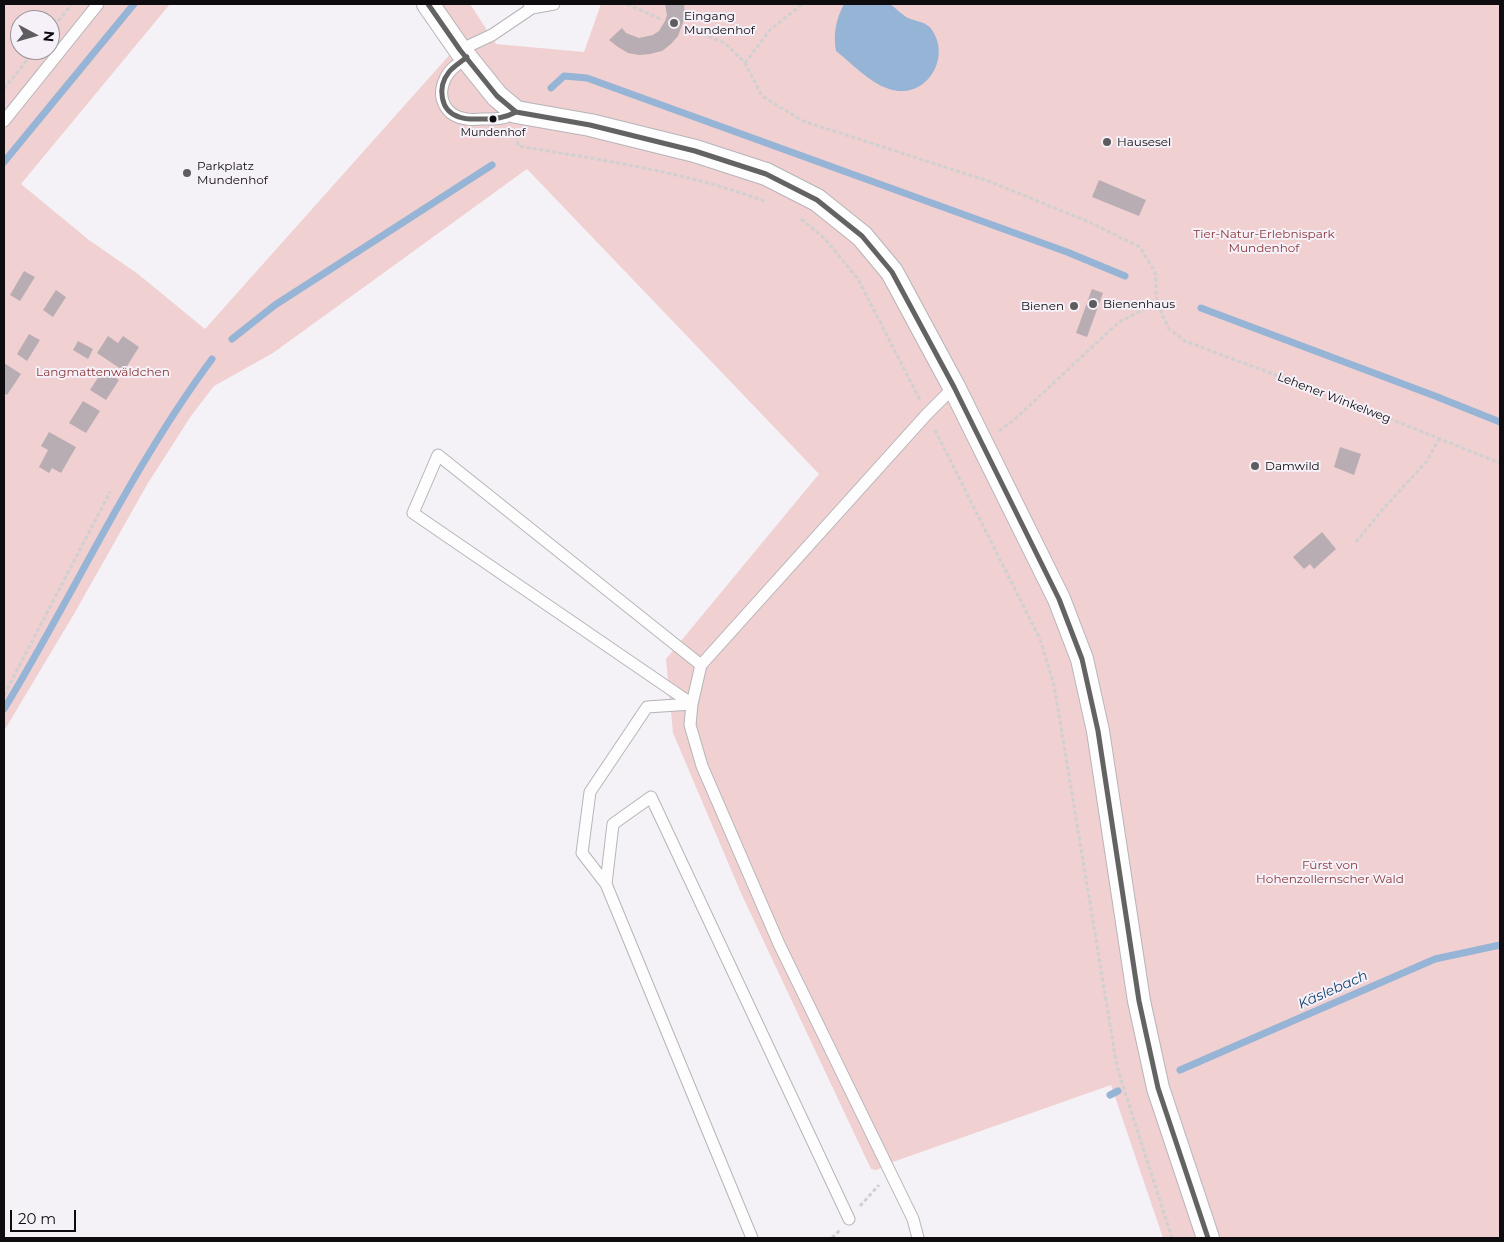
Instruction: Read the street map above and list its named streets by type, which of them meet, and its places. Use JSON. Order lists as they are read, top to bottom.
{
  "streets": {
    "path": ["Lehener Winkelweg"]
  },
  "water": ["Käslebach"],
  "parks": ["Tier-Natur-Erlebnispark Mundenhof", "Langmattenwäldchen", "Fürst von Hohenzollernscher Wald"],
  "places": [
    "Eingang Mundenhof",
    "Mundenhof",
    "Hausesel",
    "Parkplatz Mundenhof",
    "Bienenhaus",
    "Bienen",
    "Damwild"
  ],
  "scale_bar": "20 m",
  "north": "right"
}
